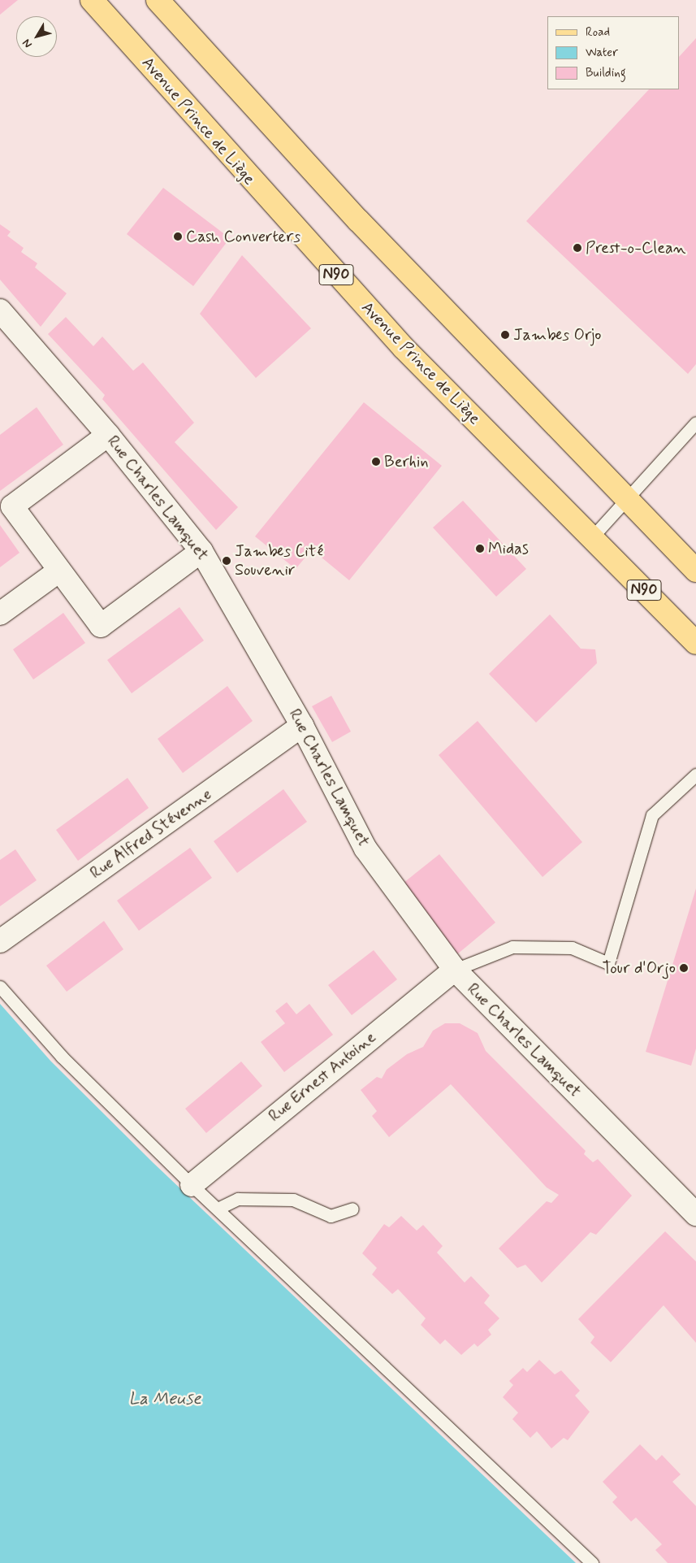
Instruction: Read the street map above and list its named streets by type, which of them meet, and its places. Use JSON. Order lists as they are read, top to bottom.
{
  "streets": {
    "main road": ["Avenue Prince de Liège", "N90"],
    "street": ["Rue Charles Lamquet", "Rue Alfred Stévenne", "Rue Ernest Antoine"]
  },
  "crossings": [
    ["Rue Charles Lamquet", "Rue Alfred Stévenne"],
    ["Rue Charles Lamquet", "Rue Ernest Antoine"]
  ],
  "water": ["La Meuse"],
  "places": [
    "Cash Converters",
    "Prest-o-Clean",
    "Jambes Orjo",
    "Berhin",
    "Midas",
    "Jambes Cité Souvenir",
    "Tour d'Orjo"
  ],
  "legend": ["Road", "Water", "Building"],
  "north": "bottom left"
}
